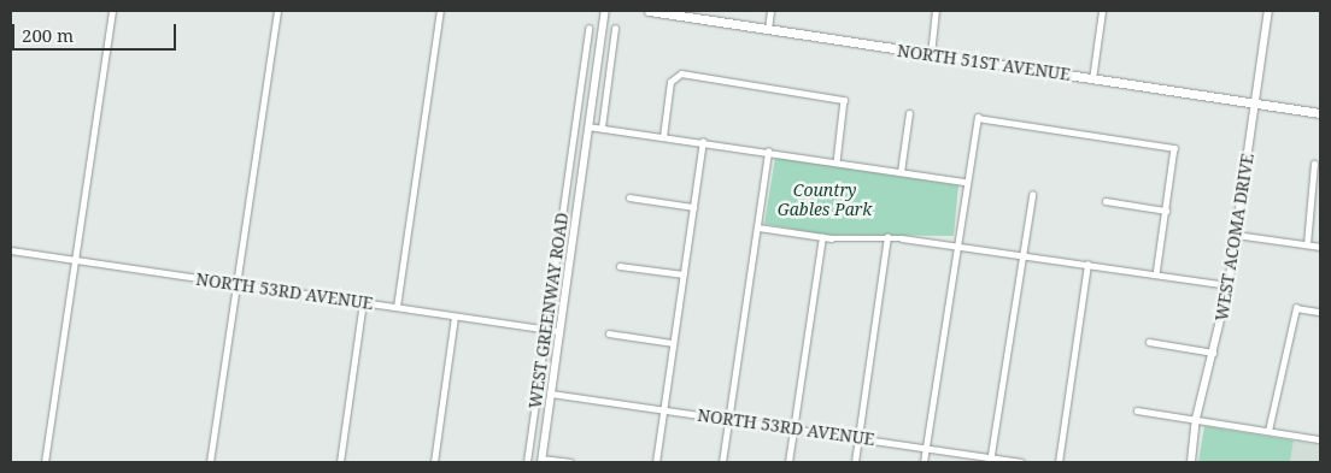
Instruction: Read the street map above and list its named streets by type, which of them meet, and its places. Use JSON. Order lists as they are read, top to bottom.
{
  "streets": {
    "main road": ["NORTH 51ST AVENUE", "WEST GREENWAY ROAD"],
    "street": ["WEST ACOMA DRIVE", "NORTH 53RD AVENUE"]
  },
  "crossings": [
    ["NORTH 51ST AVENUE", "WEST ACOMA DRIVE"],
    ["NORTH 53RD AVENUE", "WEST GREENWAY ROAD"]
  ],
  "parks": ["Country Gables Park"],
  "scale_bar": "200 m"
}
